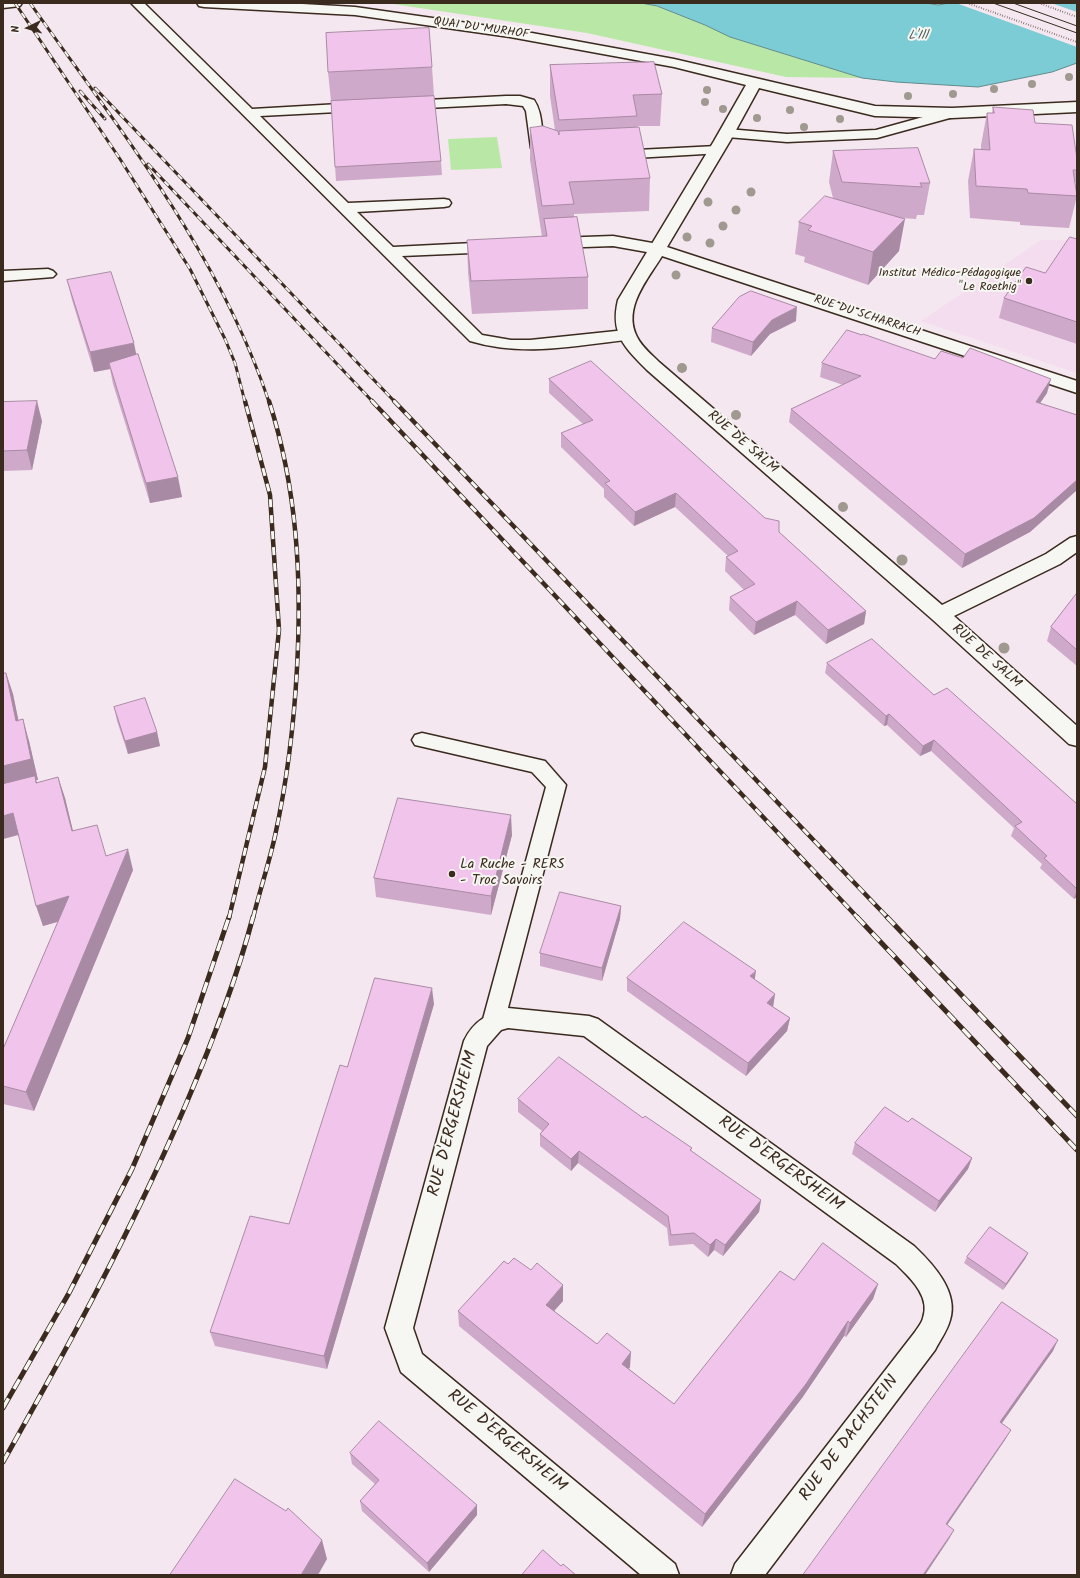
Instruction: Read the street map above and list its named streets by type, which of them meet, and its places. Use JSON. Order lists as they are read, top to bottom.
{
  "streets": {
    "street": [
      "QUAI DU MURHOF",
      "RUE DU SCHARRACH",
      "RUE DE SALM",
      "RUE D'ERGERSHEIM",
      "RUE DE DACHSTEIN"
    ]
  },
  "crossings": [
    ["QUAI DU MURHOF", "RUE DE SALM"],
    ["RUE DU SCHARRACH", "RUE DE SALM"],
    ["RUE D'ERGERSHEIM", "RUE DE DACHSTEIN"]
  ],
  "water": ["L'Ill"],
  "places": ["Institut Médico-Pédagogique \"Le Roethig\"", "La Ruche - RERS - Troc Savoirs"],
  "north": "left"
}
